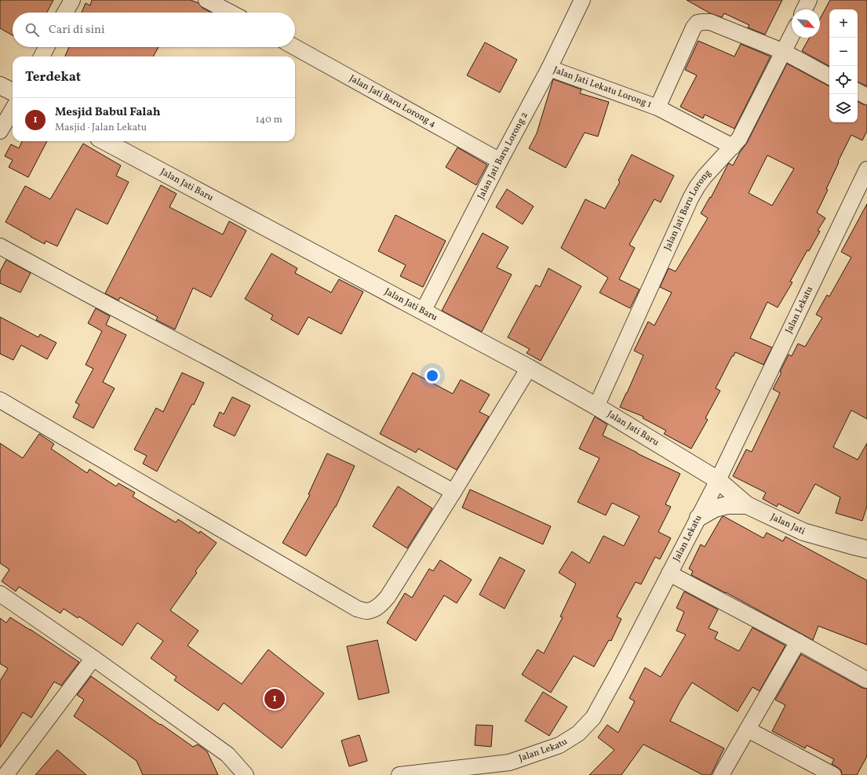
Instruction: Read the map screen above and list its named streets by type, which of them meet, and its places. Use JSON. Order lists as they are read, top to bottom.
{
  "streets": {
    "street": [
      "Jalan Jati Lekatu Lorong 1",
      "Jalan Jati Baru Lorong 4",
      "Jalan Jati Baru Lorong 2",
      "Jalan Jati Baru",
      "Jalan Jati Baru Lorong",
      "Jalan Lekatu",
      "Jalan Jati"
    ]
  },
  "crossings": [
    ["Jalan Jati Lekatu Lorong 1", "Jalan Jati Baru Lorong 2"],
    ["Jalan Jati Lekatu Lorong 1", "Jalan Jati Baru Lorong"],
    ["Jalan Jati Baru Lorong 4", "Jalan Jati Baru Lorong 2"],
    ["Jalan Jati Baru Lorong 2", "Jalan Jati Baru"],
    ["Jalan Jati Baru", "Jalan Jati Baru Lorong"],
    ["Jalan Jati Baru", "Jalan Lekatu"],
    ["Jalan Jati Baru", "Jalan Jati"],
    ["Jalan Lekatu", "Jalan Jati"]
  ],
  "north": "bottom right",
  "page": {
    "map_buttons": ["+", "−"],
    "search": "Cari di sini",
    "heading": "Terdekat",
    "list": [
      {
        "mark": "1",
        "name": "Mesjid Babul Falah",
        "note": "Masjid · Jalan Lekatu",
        "value": "140 m"
      }
    ],
    "pins": "1"
  }
}
